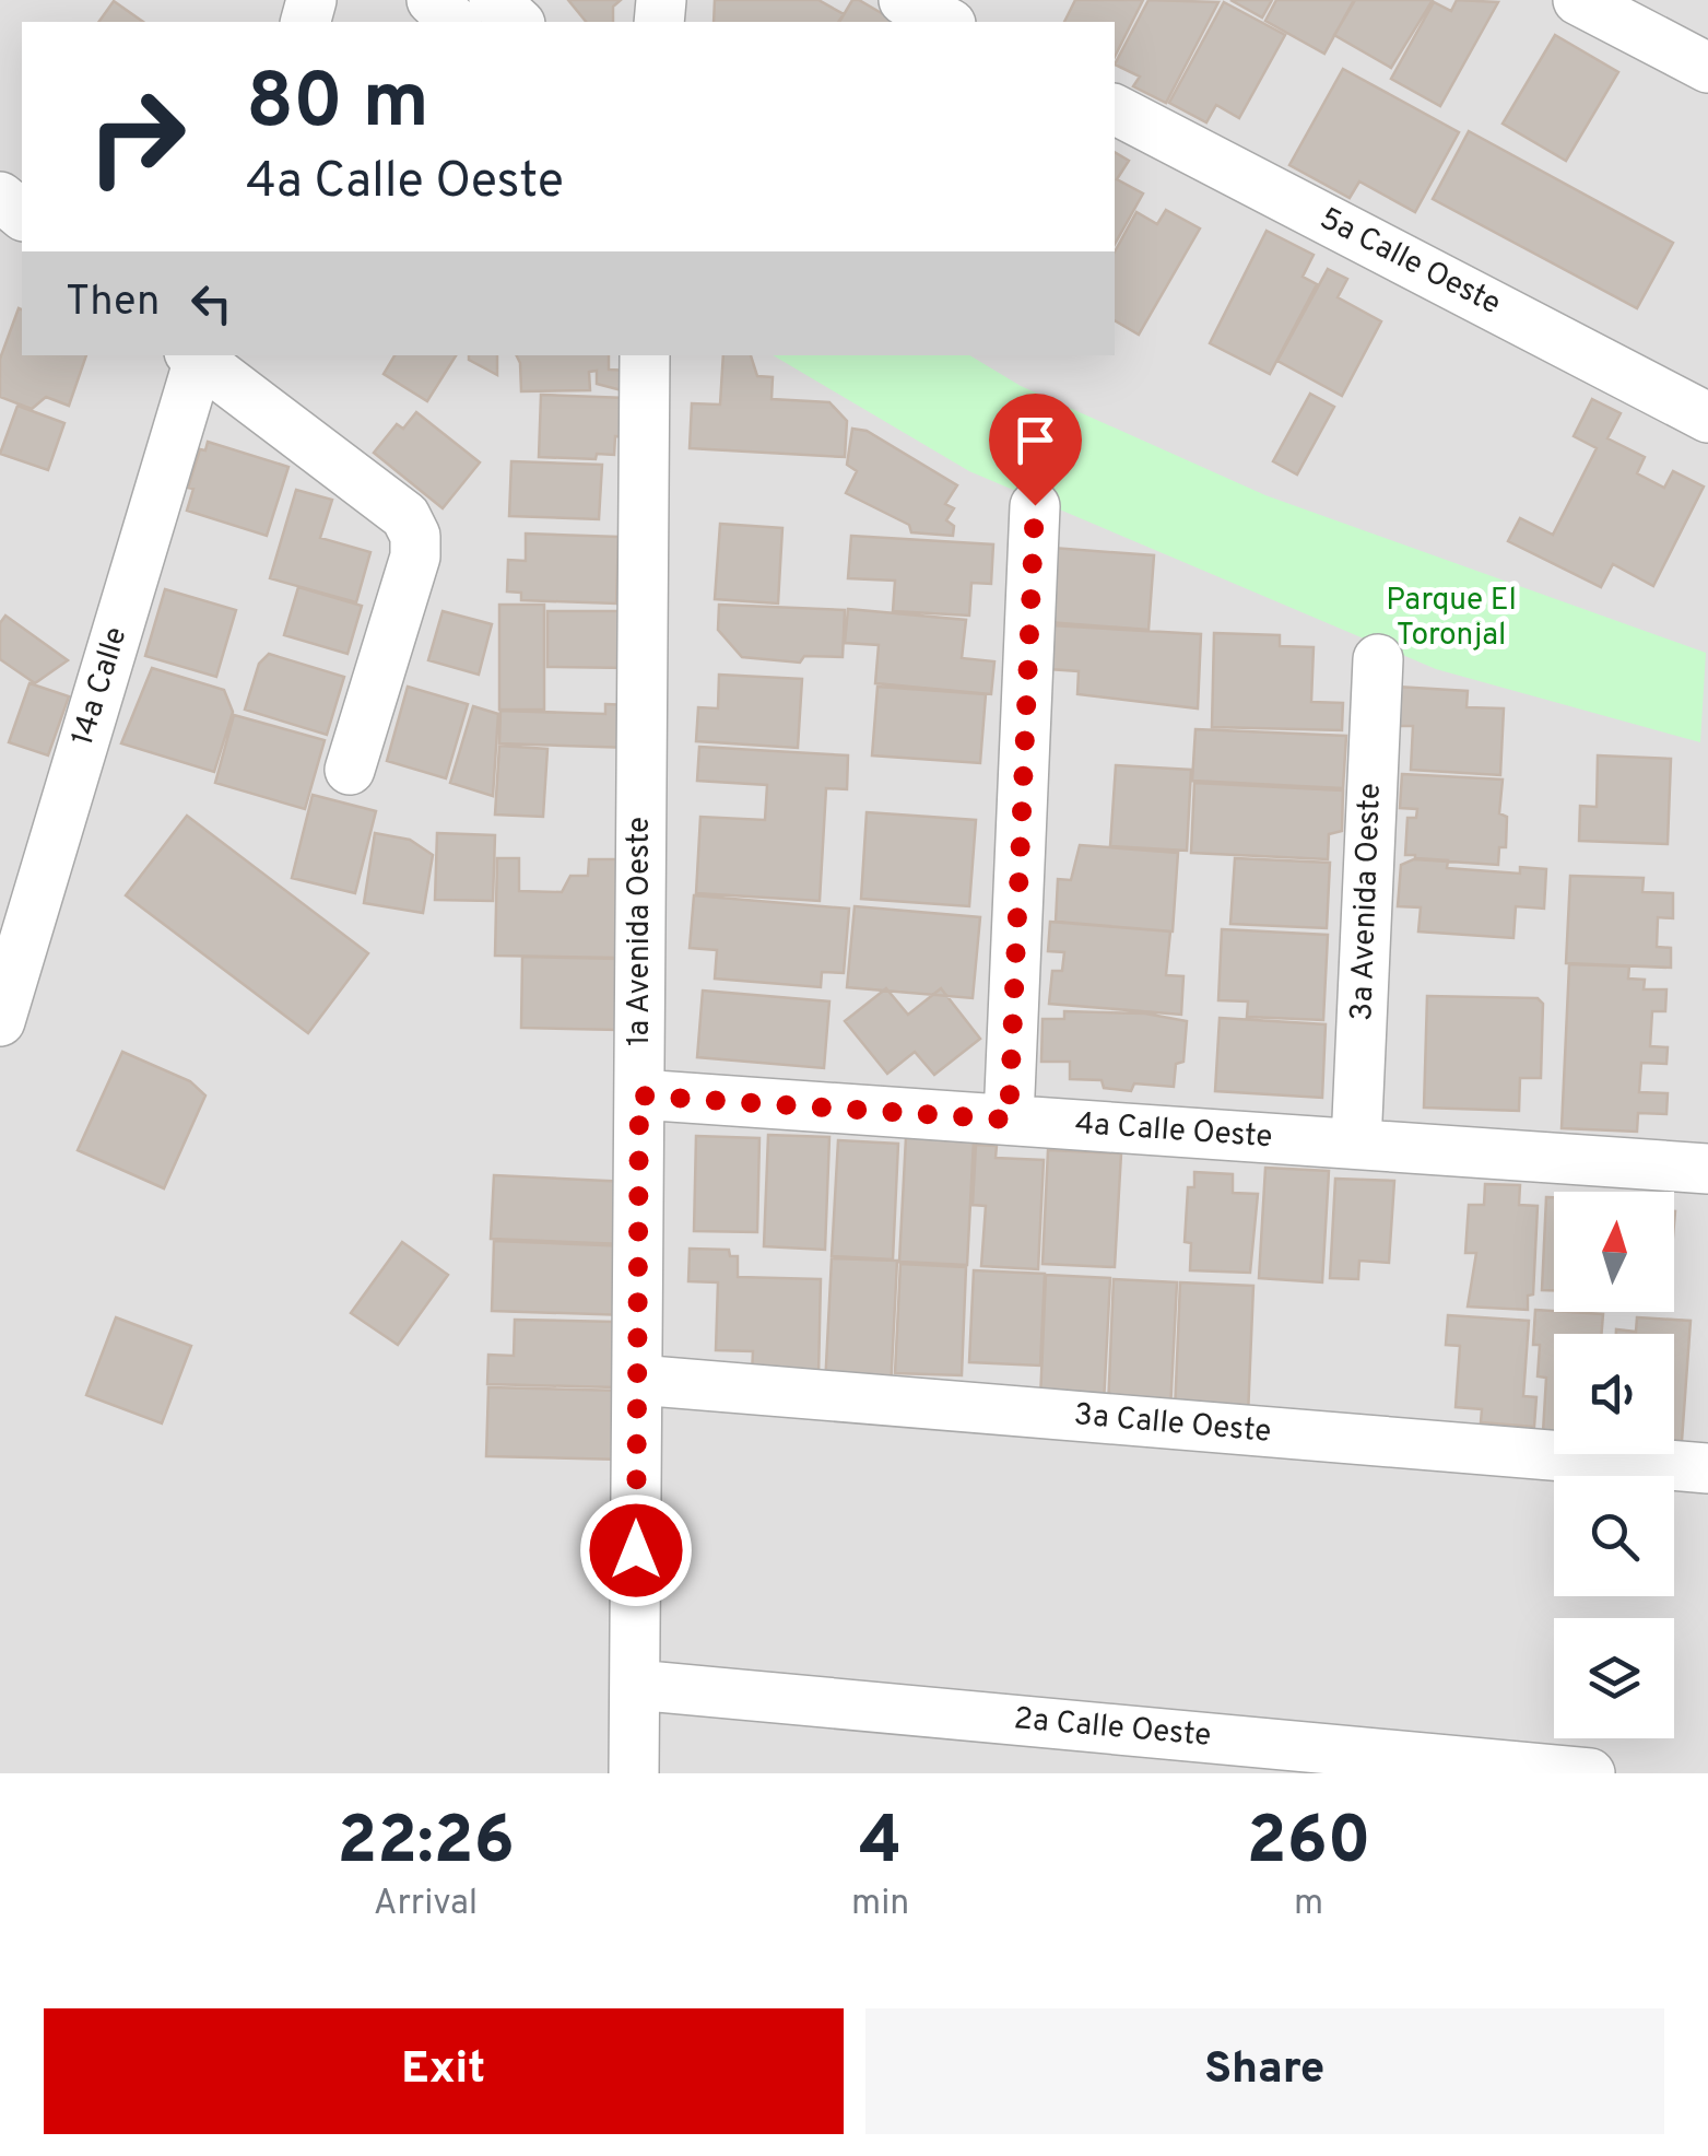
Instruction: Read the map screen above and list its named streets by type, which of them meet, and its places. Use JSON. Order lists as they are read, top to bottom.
{
  "streets": {
    "street": [
      "5a Calle Oeste",
      "14a Calle",
      "3a Avenida Oeste",
      "1a Avenida Oeste",
      "4a Calle Oeste",
      "3a Calle Oeste",
      "2a Calle Oeste"
    ]
  },
  "crossings": [
    ["3a Avenida Oeste", "4a Calle Oeste"],
    ["1a Avenida Oeste", "4a Calle Oeste"],
    ["1a Avenida Oeste", "3a Calle Oeste"],
    ["1a Avenida Oeste", "2a Calle Oeste"]
  ],
  "parks": ["Parque El Toronjal"],
  "north": "top",
  "page": {
    "turn": ["80 m", "4a Calle Oeste"],
    "then": "Then",
    "eta": [
      "22:26",
      "Arrival",
      "4",
      "min",
      "260",
      "m"
    ],
    "buttons": ["Exit", "Share"]
  }
}
